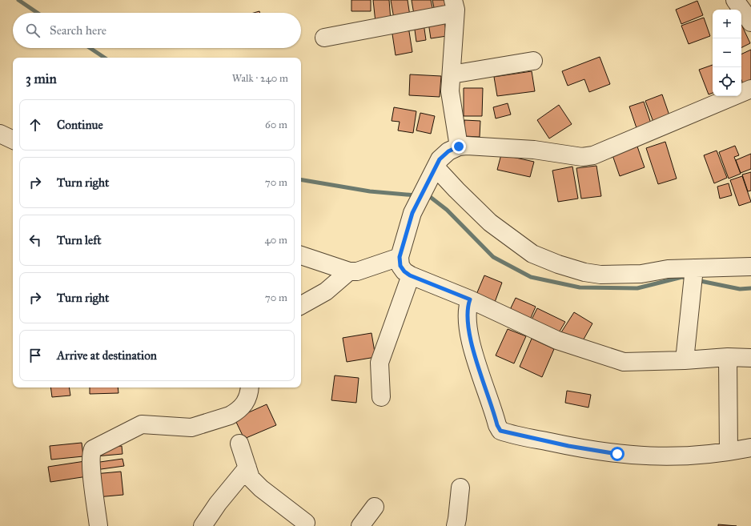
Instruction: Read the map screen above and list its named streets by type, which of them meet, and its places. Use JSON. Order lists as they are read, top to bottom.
{
  "page": {
    "map_buttons": ["+", "−"],
    "search": "Search here",
    "heading": ["3 min", "Walk · 240 m"],
    "list": [
      ["Continue", "60 m"],
      ["Turn right", "70 m"],
      ["Turn left", "40 m"],
      ["Turn right", "70 m"],
      "Arrive at destination"
    ]
  }
}
